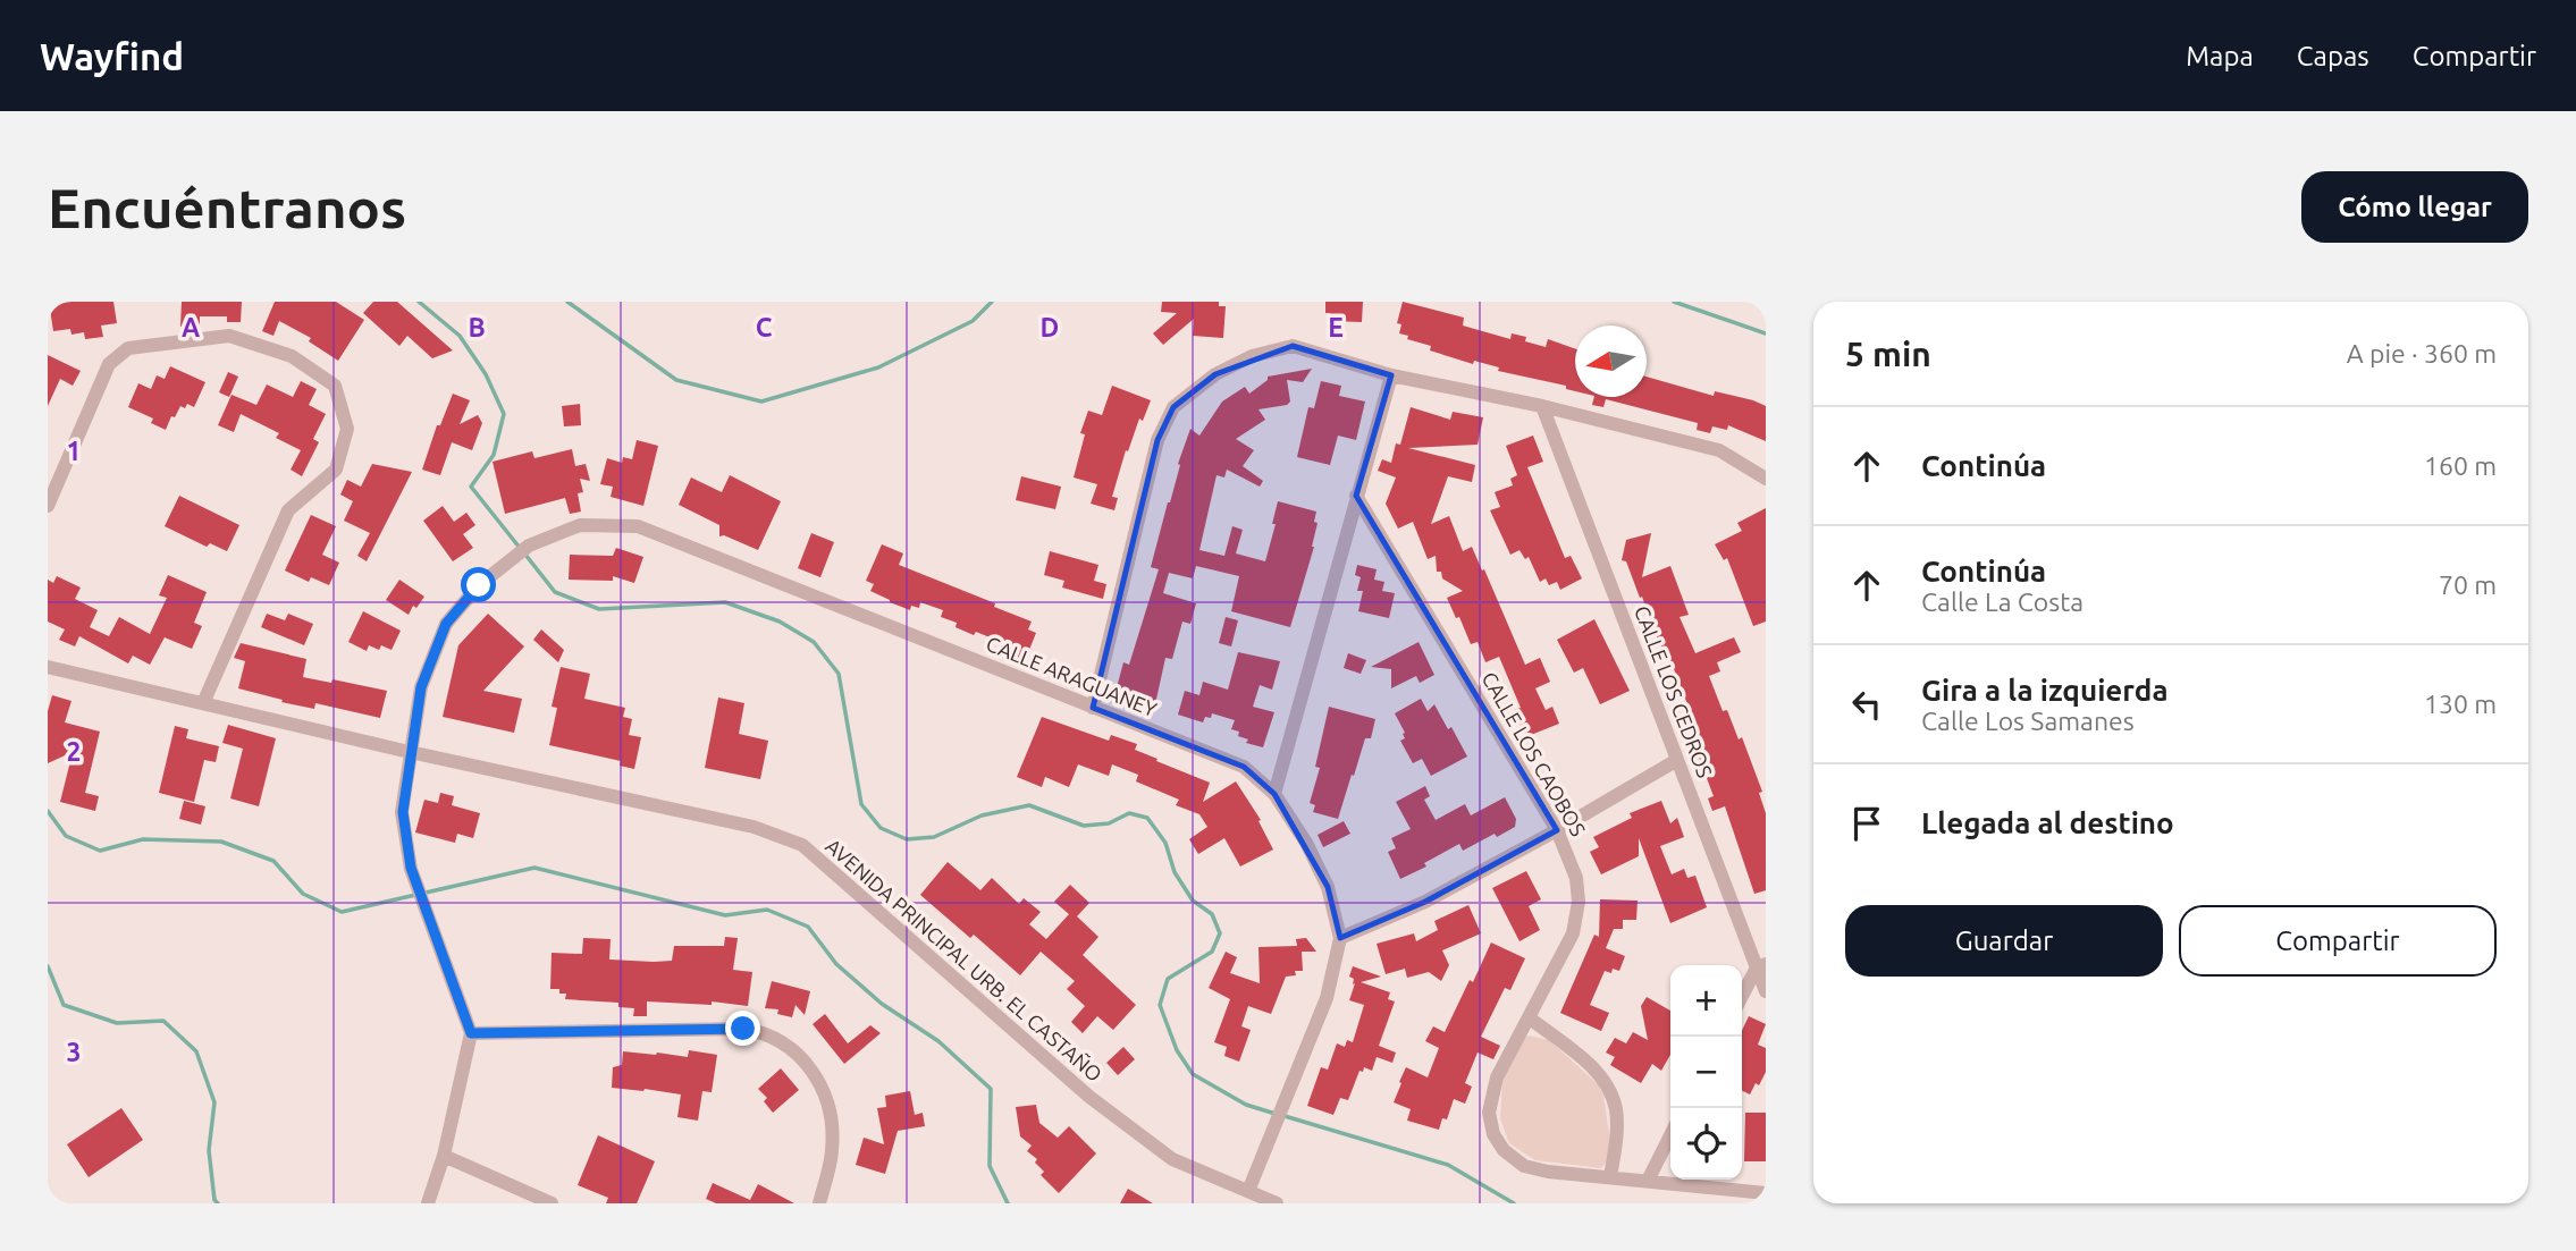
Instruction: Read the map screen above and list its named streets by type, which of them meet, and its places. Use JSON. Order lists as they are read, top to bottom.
{
  "streets": {
    "street": [
      "CALLE ARAGUANEY",
      "CALLE LOS CEDROS",
      "CALLE LOS CAOBOS",
      "AVENIDA PRINCIPAL URB. EL CASTAÑO"
    ]
  },
  "crossings": [
    ["CALLE ARAGUANEY", "AVENIDA PRINCIPAL URB. EL CASTAÑO"]
  ],
  "north": "left",
  "page": {
    "header": "Wayfind",
    "nav": ["Mapa", "Capas", "Compartir"],
    "buttons": [
      "Cómo llegar",
      ["Guardar", "Compartir"]
    ],
    "title": "Encuéntranos",
    "heading": ["5 min", "A pie · 360 m"],
    "list": [
      ["Continúa", "160 m"],
      ["Continúa", "Calle La Costa", "70 m"],
      ["Gira a la izquierda", "Calle Los Samanes", "130 m"],
      "Llegada al destino"
    ],
    "map_buttons": ["+", "−"]
  },
  "grid": {
    "columns": [
      "A",
      "B",
      "C",
      "D",
      "E"
    ],
    "rows": ["1", "2", "3"]
  }
}
